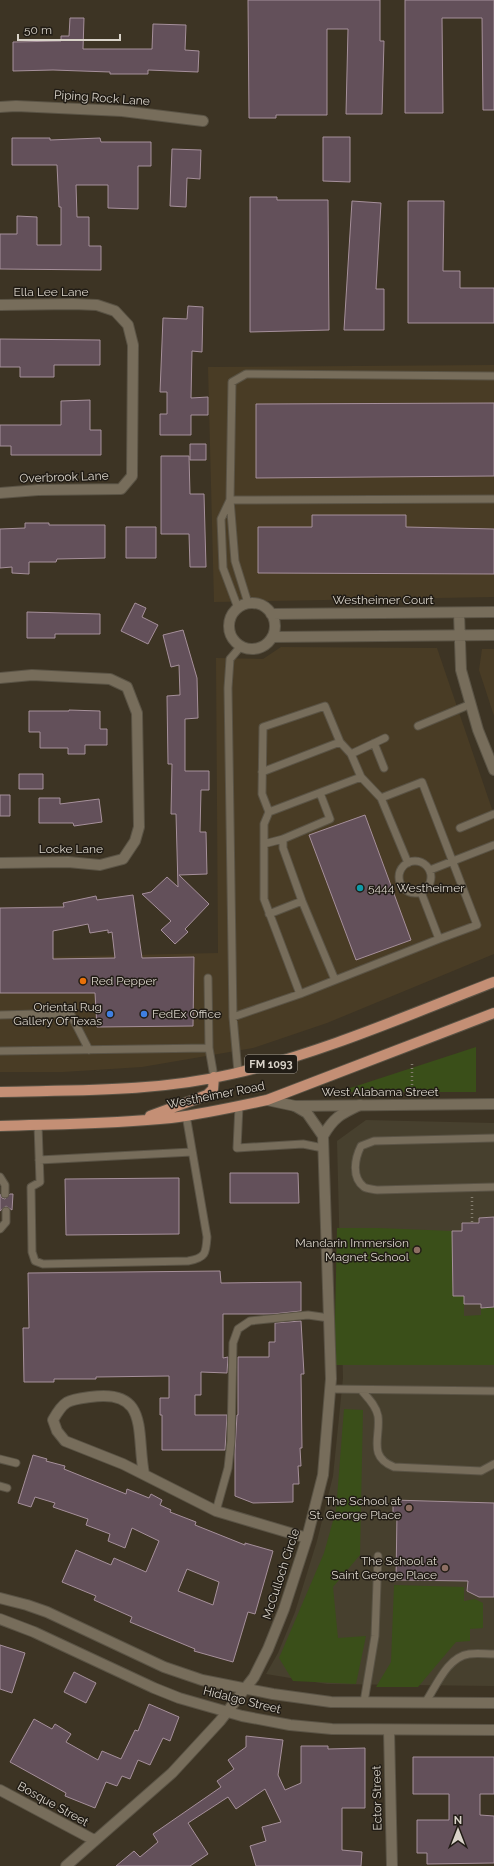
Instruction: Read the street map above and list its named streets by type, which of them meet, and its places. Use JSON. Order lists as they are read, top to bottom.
{
  "streets": {
    "main road": ["FM 1093", "Westheimer Road"],
    "street": [
      "Piping Rock Lane",
      "Ella Lee Lane",
      "Overbrook Lane",
      "Westheimer Court",
      "Locke Lane",
      "West Alabama Street",
      "McCulloch Circle",
      "Hidalgo Street",
      "Ector Street",
      "Bosque Street"
    ]
  },
  "crossings": [
    ["Ella Lee Lane", "Overbrook Lane"],
    ["West Alabama Street", "Westheimer Road"],
    ["McCulloch Circle", "Hidalgo Street"],
    ["McCulloch Circle", "Bosque Street"],
    ["Hidalgo Street", "Ector Street"]
  ],
  "places": [
    "5444 Westheimer",
    "Red Pepper",
    "Oriental Rug Gallery Of Texas",
    "FedEx Office",
    "Mandarin Immersion Magnet School",
    "The School at St. George Place",
    "The School at Saint George Place"
  ],
  "scale_bar": "50 m",
  "north": "top"
}
